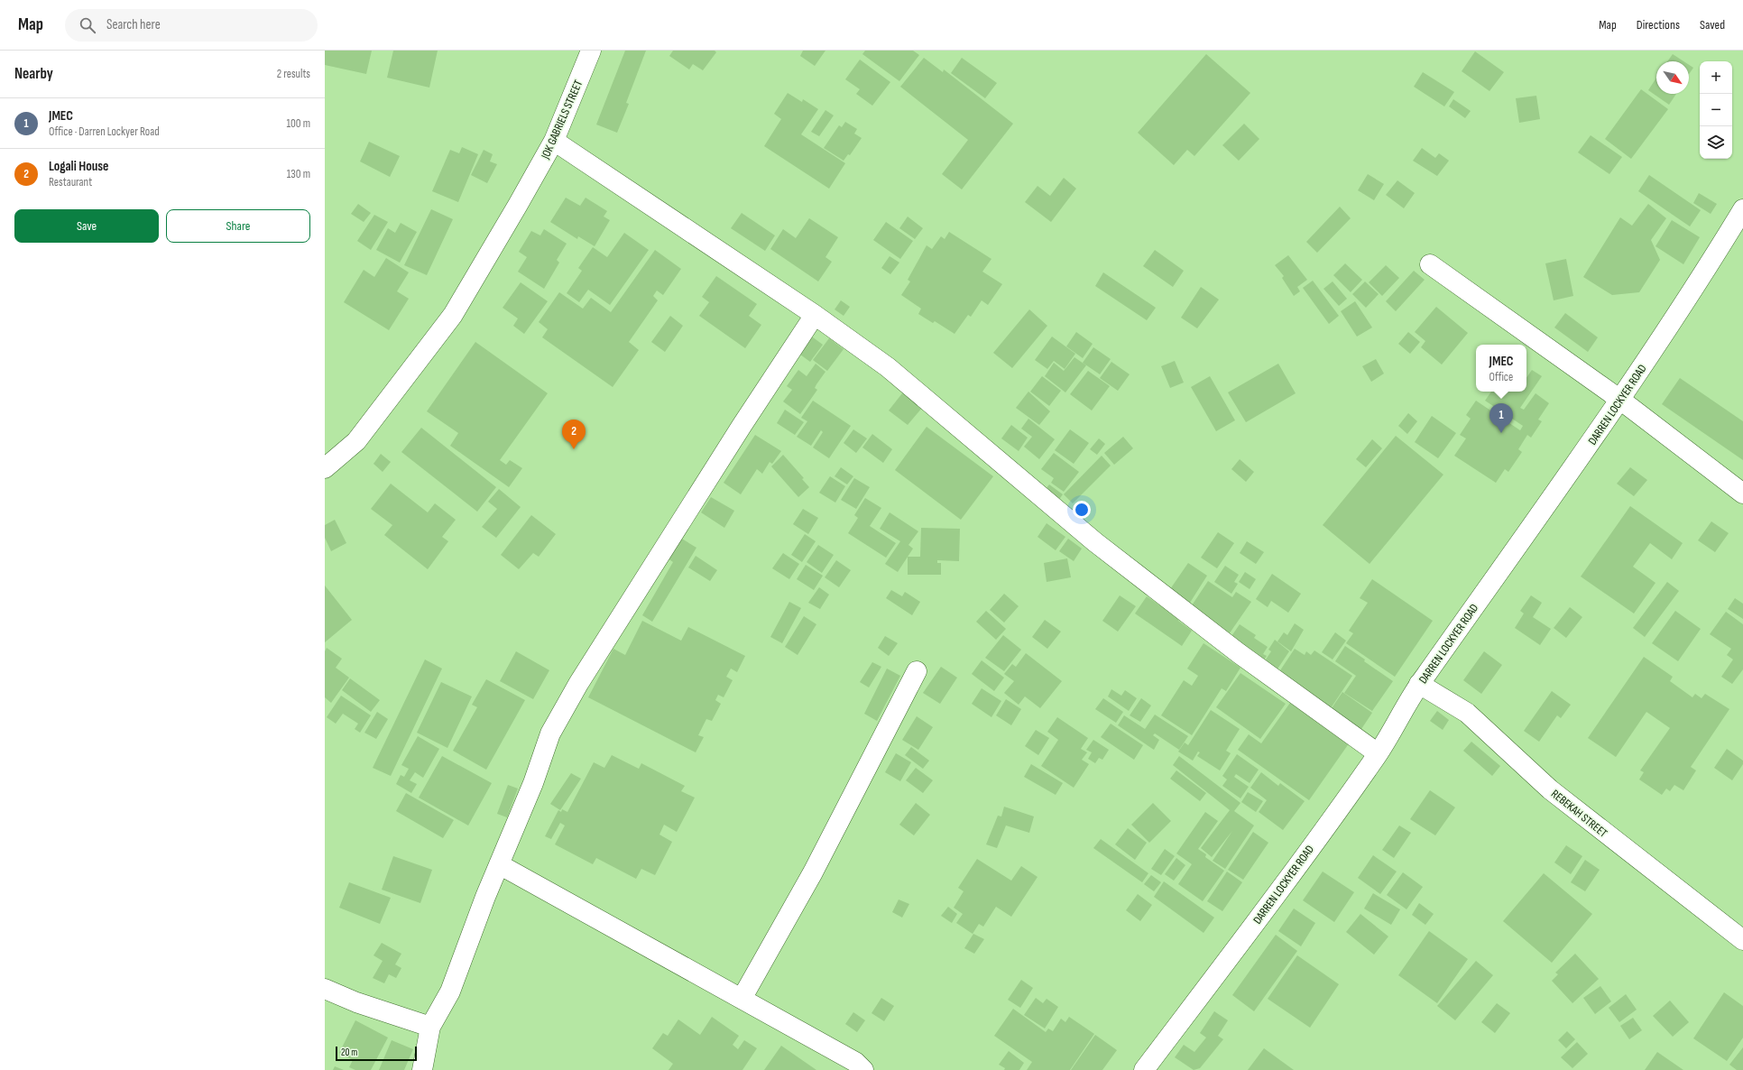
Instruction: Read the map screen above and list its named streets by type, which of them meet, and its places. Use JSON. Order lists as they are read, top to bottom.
{
  "streets": {
    "street": ["JOK GABRIELS STREET", "DARREN LOCKYER ROAD", "REBEKAH STREET"]
  },
  "crossings": [
    ["DARREN LOCKYER ROAD", "REBEKAH STREET"]
  ],
  "scale_bar": "20 m",
  "north": "bottom right",
  "page": {
    "header": "Map",
    "search": "Search here",
    "nav": ["Map", "Directions", "Saved"],
    "heading": ["Nearby", "2 results"],
    "map_buttons": ["+", "−"],
    "list": [
      {
        "mark": "1",
        "name": "JMEC",
        "note": "Office · Darren Lockyer Road",
        "value": "100 m"
      },
      {
        "mark": "2",
        "name": "Logali House",
        "note": "Restaurant",
        "value": "130 m"
      }
    ],
    "buttons": ["Save", "Share"],
    "popup": ["JMEC", "Office"],
    "pins": ["1", "2"],
    "scale": "20 m"
  }
}
